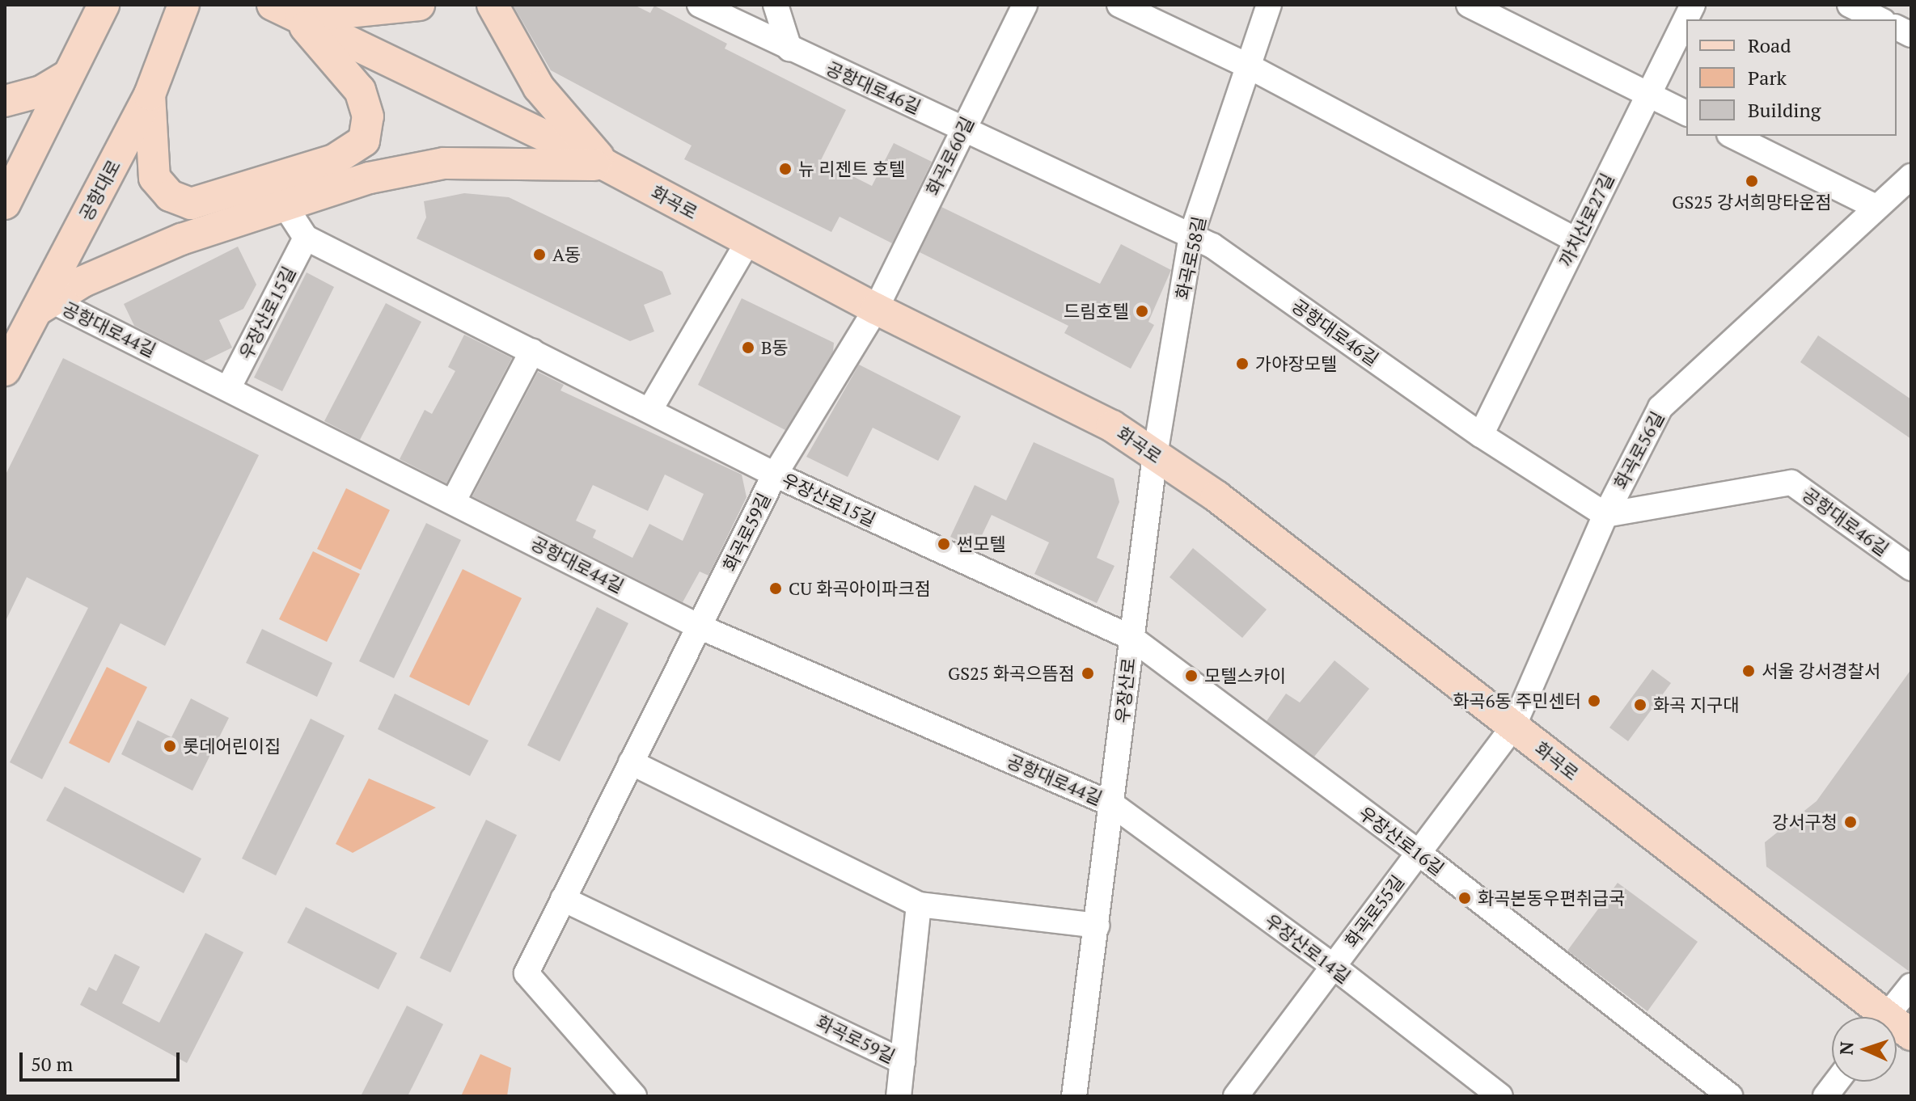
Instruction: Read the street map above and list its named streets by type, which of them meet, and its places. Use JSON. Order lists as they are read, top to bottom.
{
  "streets": {
    "main road": ["공항대로", "화곡로"],
    "street": [
      "공항대로46길",
      "화곡로60길",
      "까치산로27길",
      "화곡로58길",
      "우장산로15길",
      "공항대로44길",
      "화곡로56길",
      "화곡로59길",
      "우장산로",
      "우장산로16길",
      "화곡로55길",
      "우장산로14길"
    ]
  },
  "crossings": [
    ["공항대로46길", "화곡로60길"],
    ["공항대로46길", "까치산로27길"],
    ["공항대로46길", "화곡로58길"],
    ["공항대로46길", "화곡로56길"],
    ["화곡로60길", "화곡로"],
    ["화곡로60길", "화곡로59길"],
    ["공항대로", "공항대로44길"],
    ["화곡로", "화곡로58길"],
    ["화곡로", "화곡로56길"],
    ["화곡로", "화곡로59길"],
    ["화곡로", "우장산로"],
    ["화곡로", "화곡로55길"],
    ["화곡로58길", "우장산로"],
    ["우장산로15길", "공항대로44길"],
    ["우장산로15길", "화곡로59길"],
    ["우장산로15길", "우장산로"],
    ["우장산로15길", "우장산로16길"],
    ["공항대로44길", "화곡로59길"],
    ["공항대로44길", "우장산로"],
    ["공항대로44길", "우장산로14길"],
    ["화곡로56길", "화곡로55길"],
    ["우장산로", "우장산로16길"],
    ["우장산로", "우장산로14길"],
    ["우장산로16길", "화곡로55길"],
    ["화곡로55길", "우장산로14길"]
  ],
  "places": [
    "뉴 리젠트 호텔",
    "GS25 강서희망타운점",
    "A동",
    "드림호텔",
    "B동",
    "가야장모텔",
    "썬모텔",
    "CU 화곡아이파크점",
    "서울 강서경찰서",
    "GS25 화곡으뜸점",
    "모텔스카이",
    "화곡6동 주민센터",
    "화곡 지구대",
    "롯데어린이집",
    "강서구청",
    "화곡본동우편취급국"
  ],
  "legend": ["Road", "Park", "Building"],
  "scale_bar": "50 m",
  "north": "left"
}
